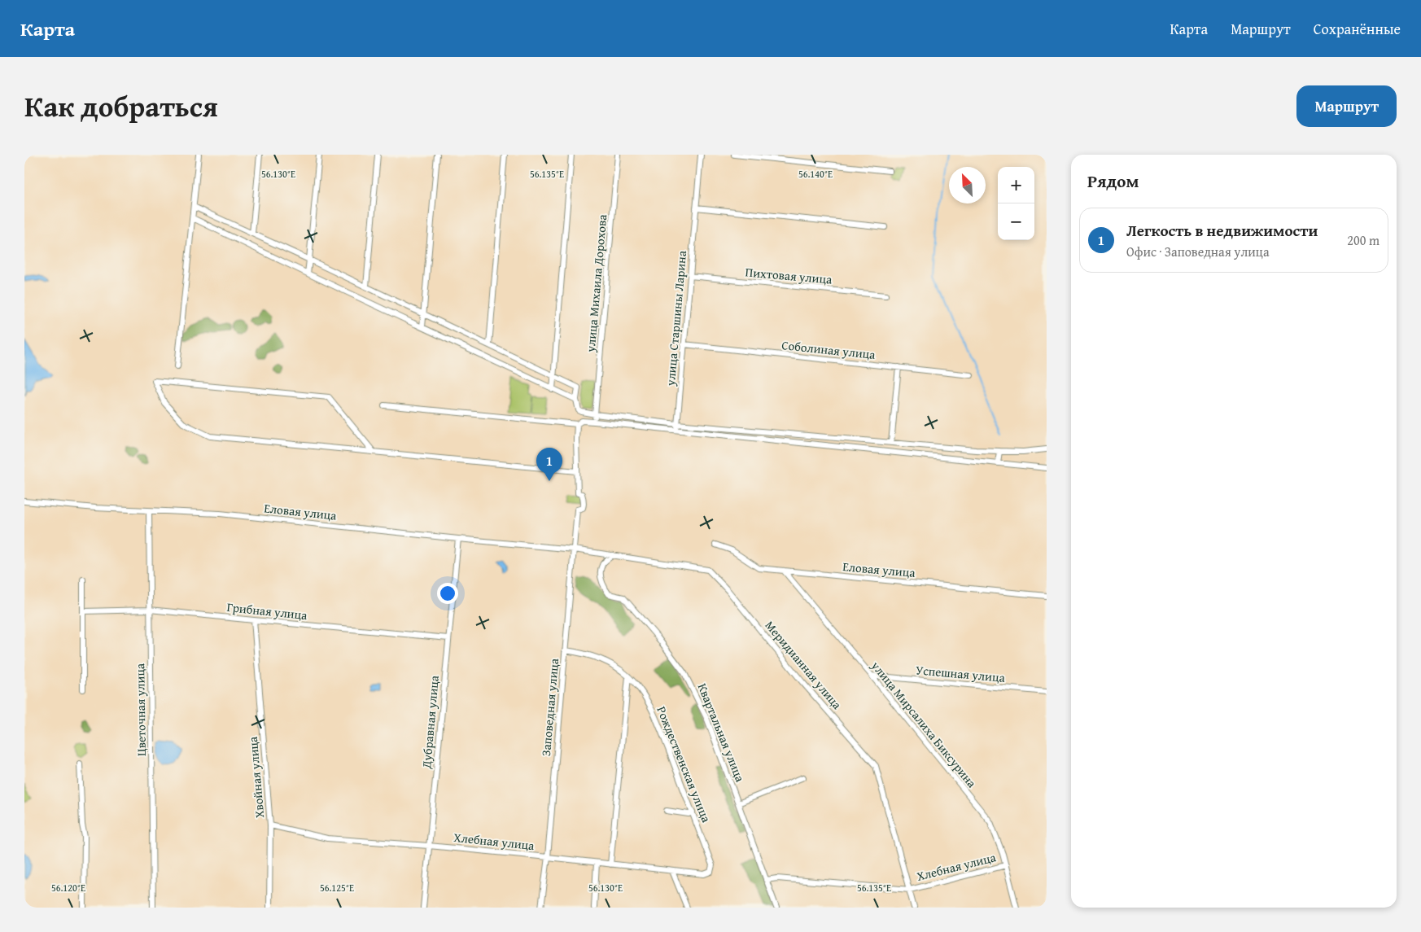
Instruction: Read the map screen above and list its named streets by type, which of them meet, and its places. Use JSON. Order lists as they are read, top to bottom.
{
  "streets": {
    "street": [
      "Пихтовая улица",
      "улица Михаила Дорохова",
      "улица Старшины Ларина",
      "Соболиная улица",
      "Еловая улица",
      "Грибная улица",
      "Меридианная улица",
      "Успешная улица",
      "Заповедная улица",
      "Цветочная улица",
      "Дубравная улица",
      "улица Мирсалиха Биксурина",
      "Квартальная улица",
      "Рождественская улица",
      "Хвойная улица",
      "Хлебная улица"
    ]
  },
  "crossings": [
    ["Пихтовая улица", "улица Старшины Ларина"],
    ["улица Старшины Ларина", "Соболиная улица"],
    ["Еловая улица", "Меридианная улица"],
    ["Еловая улица", "Заповедная улица"],
    ["Еловая улица", "Цветочная улица"],
    ["Еловая улица", "Дубравная улица"],
    ["Еловая улица", "улица Мирсалиха Биксурина"],
    ["Грибная улица", "Цветочная улица"],
    ["Грибная улица", "Дубравная улица"],
    ["Грибная улица", "Хвойная улица"],
    ["Меридианная улица", "Заповедная улица"],
    ["Меридианная улица", "Квартальная улица"],
    ["Меридианная улица", "Хлебная улица"],
    ["Успешная улица", "улица Мирсалиха Биксурина"],
    ["Заповедная улица", "Рождественская улица"],
    ["Заповедная улица", "Хлебная улица"],
    ["Дубравная улица", "Хлебная улица"],
    ["улица Мирсалиха Биксурина", "Хлебная улица"],
    ["Квартальная улица", "Хлебная улица"],
    ["Рождественская улица", "Хлебная улица"],
    ["Хвойная улица", "Хлебная улица"]
  ],
  "north": "top left",
  "page": {
    "header": "Карта",
    "nav": ["Карта", "Маршрут", "Сохранённые"],
    "title": "Как добраться",
    "buttons": "Маршрут",
    "heading": "Рядом",
    "map_buttons": ["+", "−"],
    "list": [
      {
        "mark": "1",
        "name": "Легкость в недвижимости",
        "note": "Офис · Заповедная улица",
        "value": "200 m"
      }
    ],
    "pins": "1"
  },
  "coordinates": [
    "56.130°E",
    "56.135°E",
    "56.140°E",
    "56.120°E",
    "56.125°E"
  ]
}
